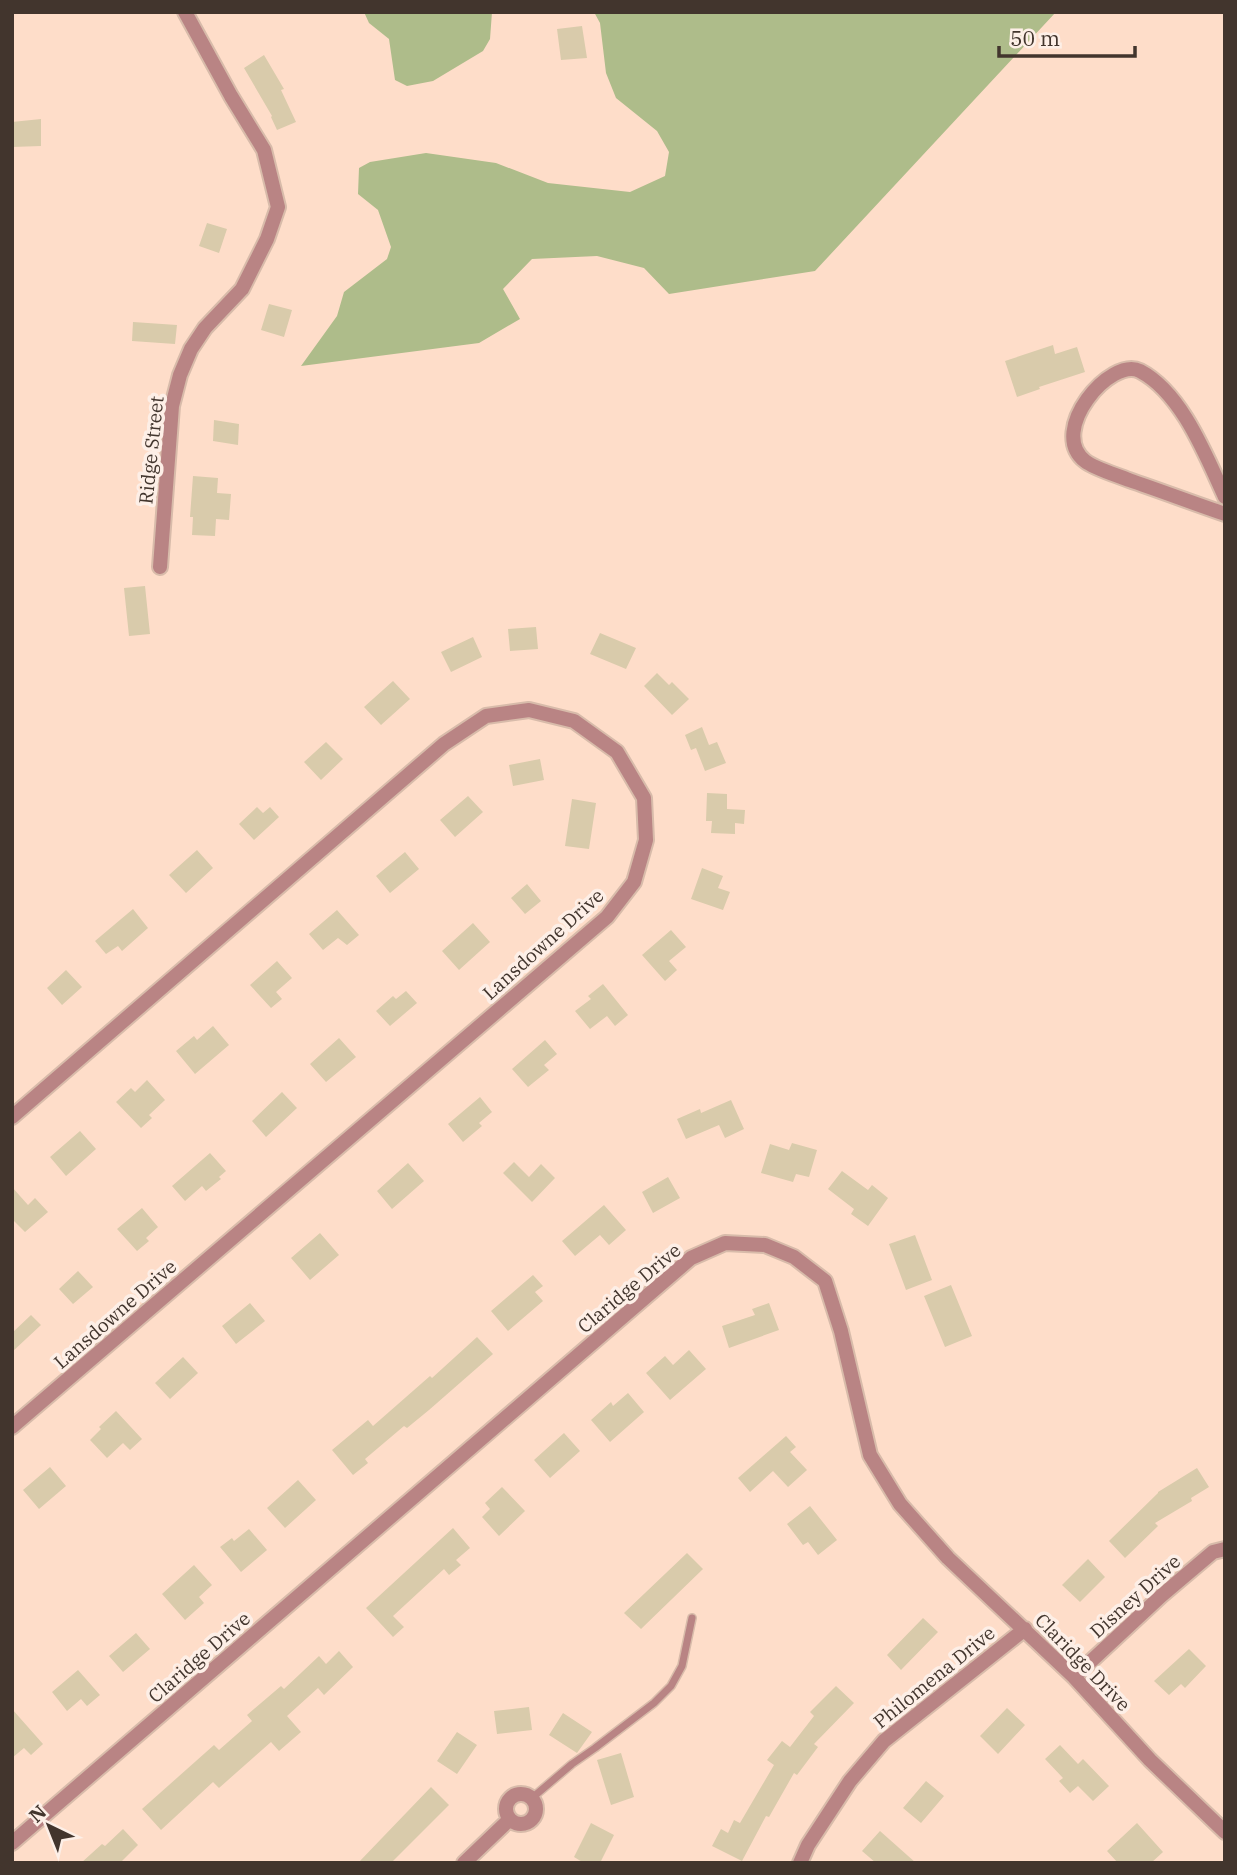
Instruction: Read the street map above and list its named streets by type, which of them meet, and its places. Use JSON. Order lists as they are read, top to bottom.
{
  "streets": {
    "street": [
      "Ridge Street",
      "Lansdowne Drive",
      "Claridge Drive",
      "Disney Drive",
      "Philomena Drive"
    ]
  },
  "crossings": [
    ["Claridge Drive", "Disney Drive"],
    ["Claridge Drive", "Philomena Drive"]
  ],
  "scale_bar": "50 m",
  "north": "top left"
}
